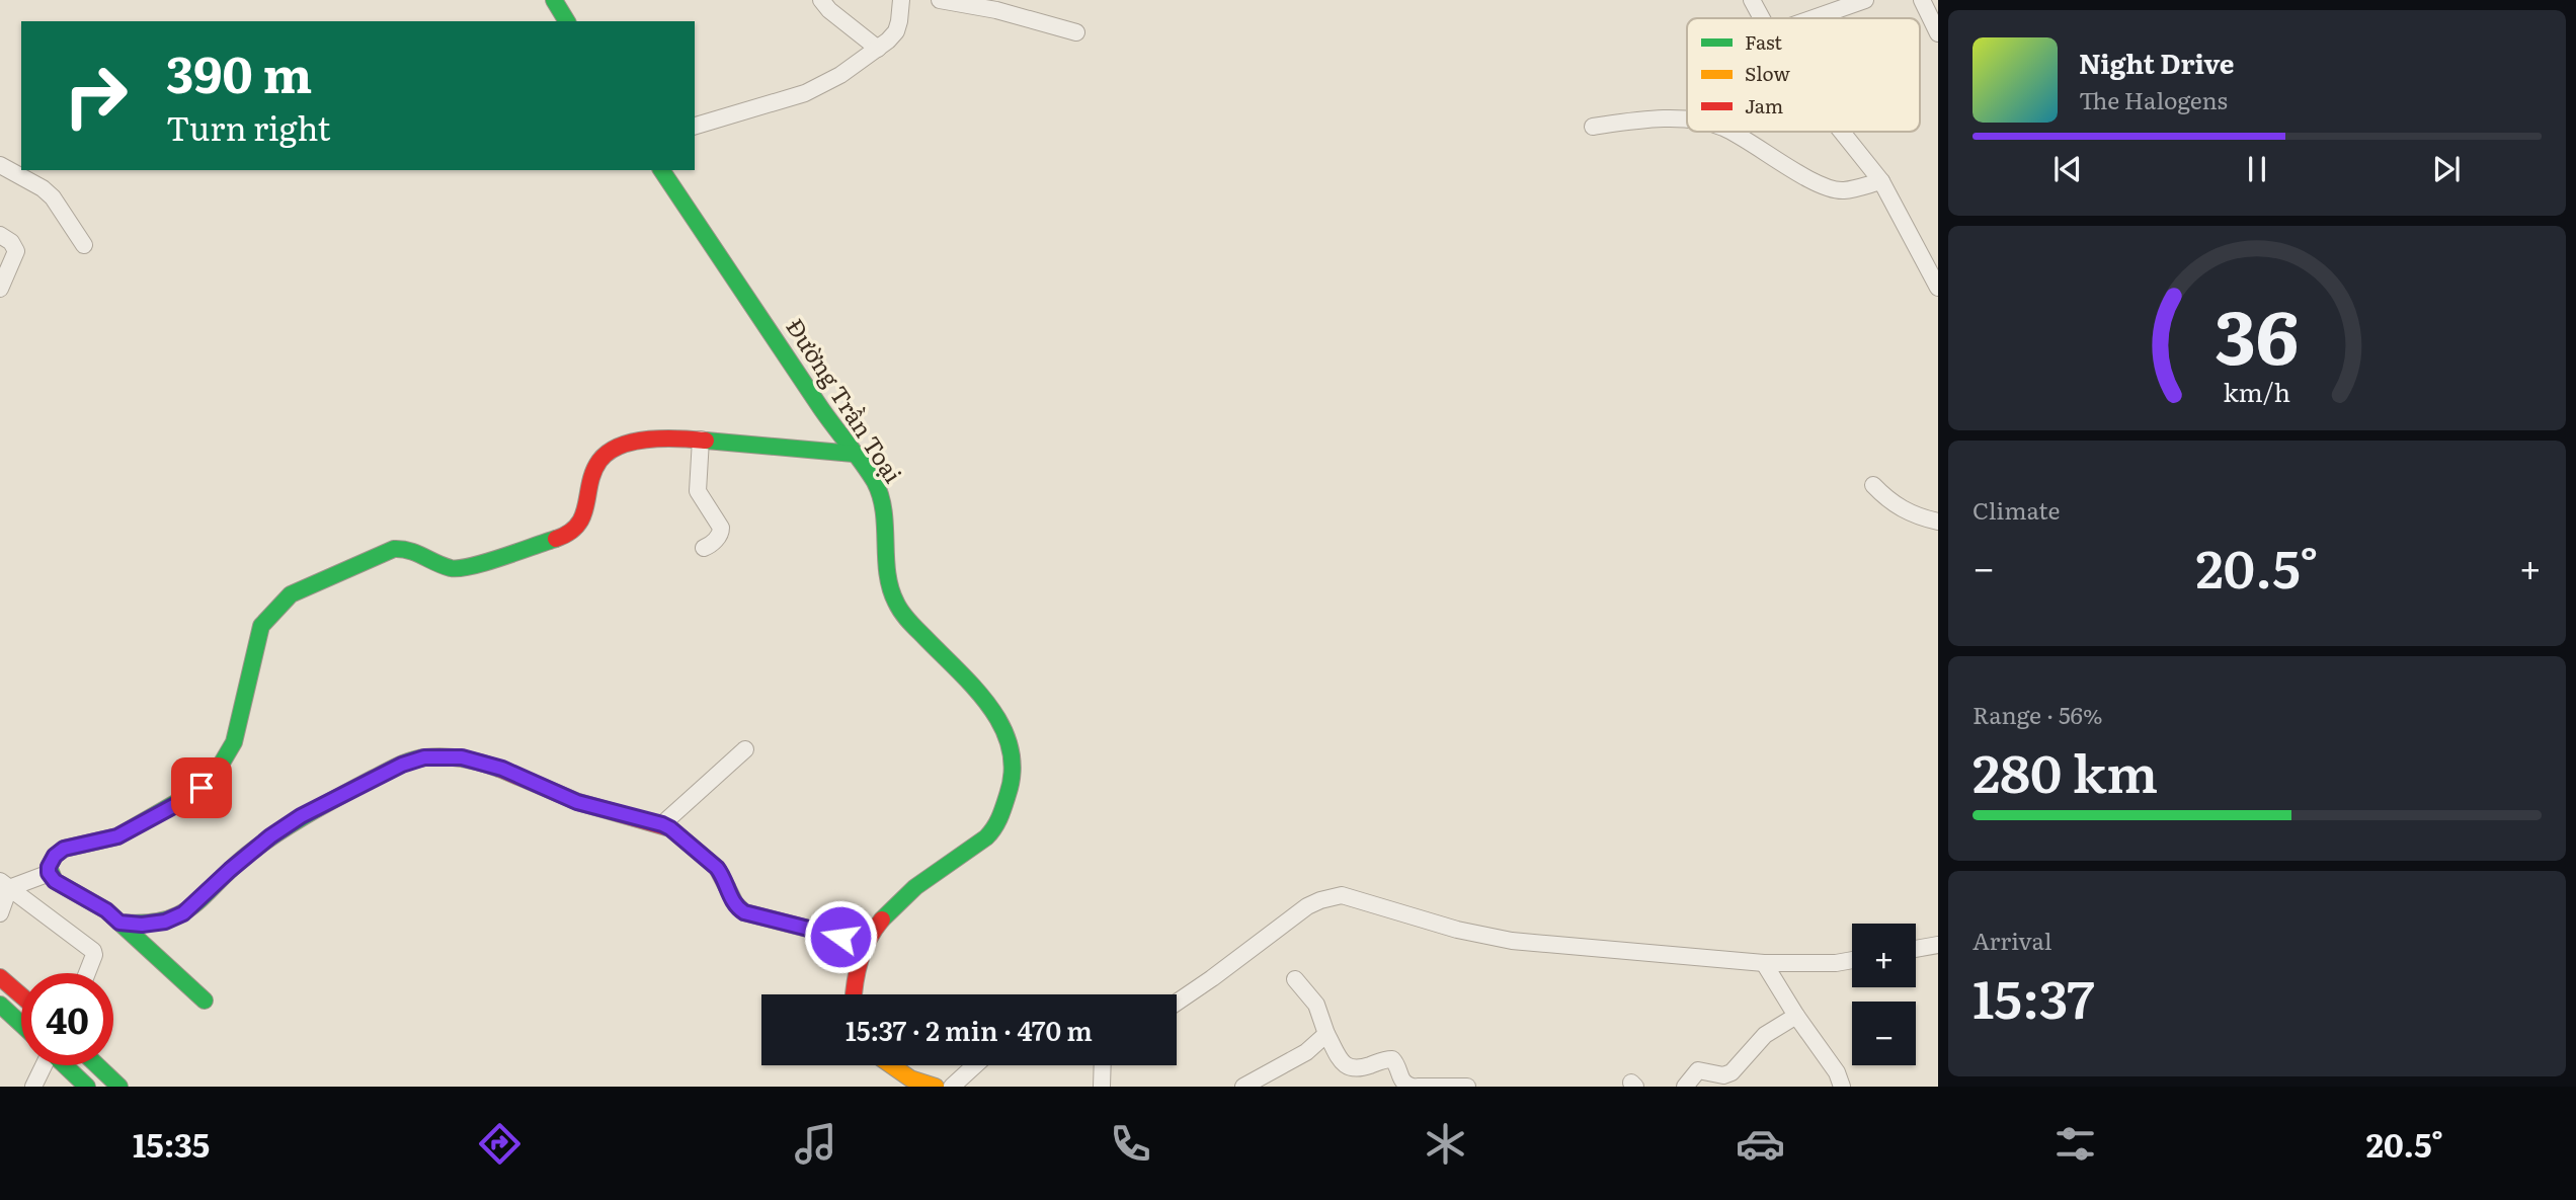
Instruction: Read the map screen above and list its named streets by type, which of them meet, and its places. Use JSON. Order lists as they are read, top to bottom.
{
  "streets": {
    "street": ["Đường Trần Toại"]
  },
  "legend": ["Fast", "Slow", "Jam"],
  "page": {
    "turn": ["390 m", "Turn right"],
    "song": ["Night Drive", "The Halogens"],
    "tile": [
      "Climate",
      ["Range · 56%", "280 km"],
      ["Arrival", "15:37"]
    ],
    "heat": ["−", "20.5°", "+"],
    "map_buttons": ["+", "−"],
    "limit": "40",
    "trip": "15:37 · 2 min · 470 m",
    "tabs": ["15:35", "20.5°"],
    "gauge": ["36", "km/h"]
  }
}
